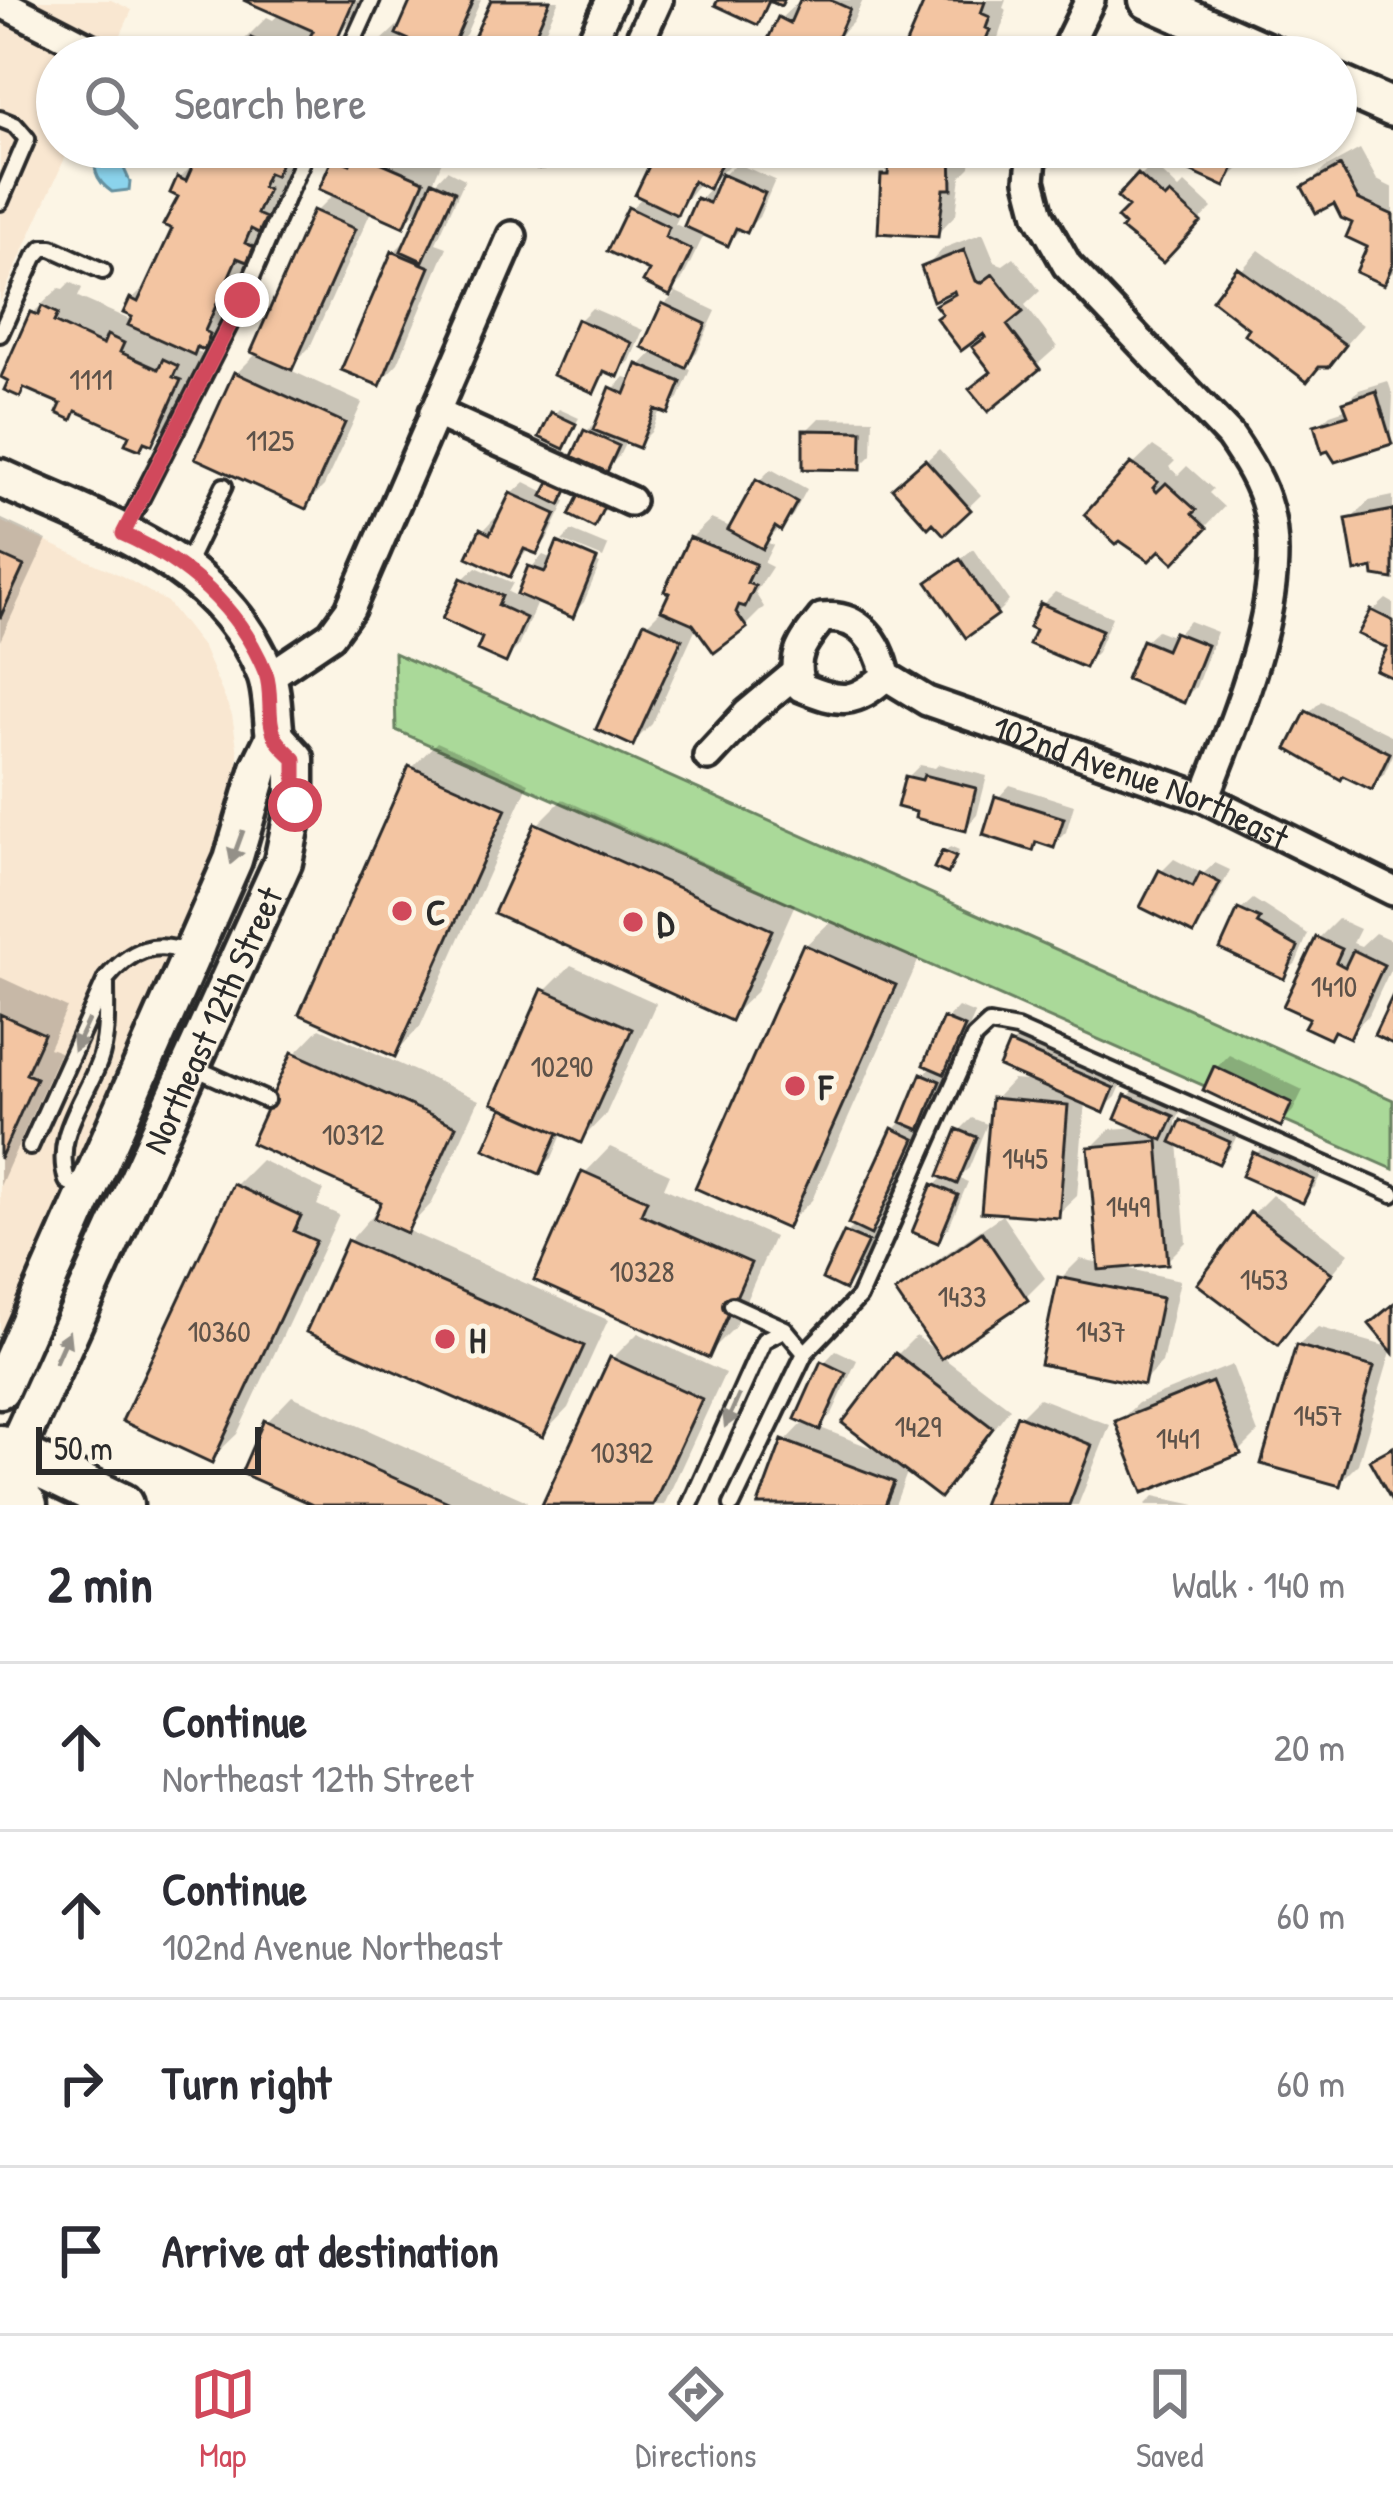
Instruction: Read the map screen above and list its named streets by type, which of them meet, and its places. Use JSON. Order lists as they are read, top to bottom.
{
  "streets": {
    "street": ["102nd Avenue Northeast", "Northeast 12th Street"]
  },
  "places": [
    "C",
    "D",
    "F",
    "H"
  ],
  "house_numbers": [
    "1111",
    "1125",
    "1410",
    "10290",
    "10312",
    "1445",
    "1449",
    "10328",
    "1453",
    "1433",
    "10360",
    "1437",
    "1457",
    "1429",
    "1441",
    "10392"
  ],
  "scale_bar": "50 m",
  "page": {
    "search": "Search here",
    "scale": "50 m",
    "heading": ["2 min", "Walk · 140 m"],
    "list": [
      ["Continue", "Northeast 12th Street", "20 m"],
      ["Continue", "102nd Avenue Northeast", "60 m"],
      ["Turn right", "60 m"],
      "Arrive at destination"
    ],
    "nav": ["Map", "Directions", "Saved"]
  }
}
